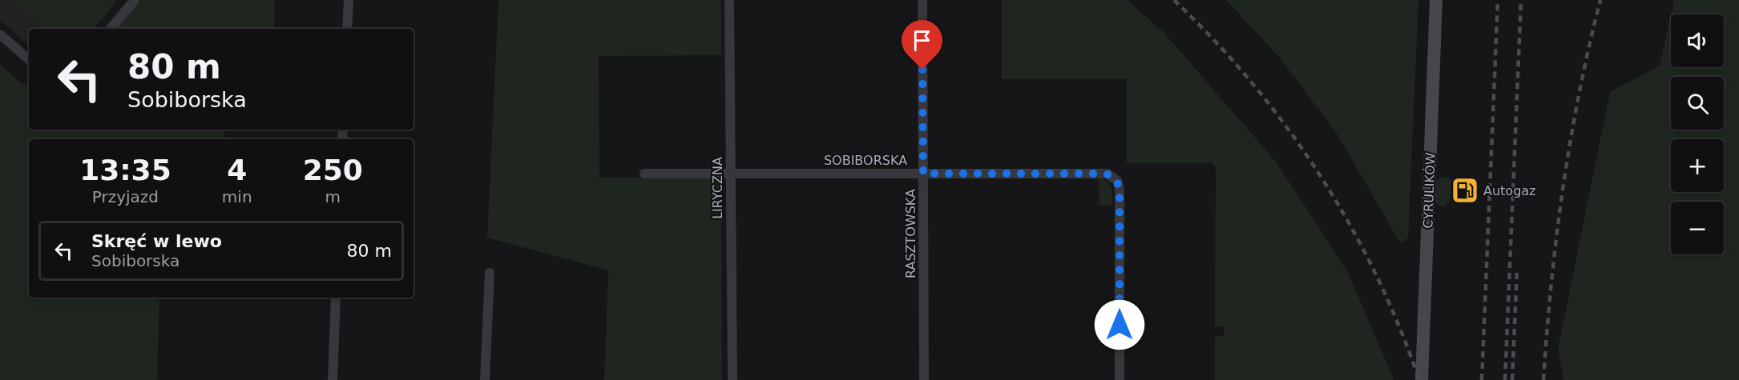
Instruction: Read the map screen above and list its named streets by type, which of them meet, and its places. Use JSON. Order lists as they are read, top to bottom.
{
  "streets": {
    "main road": ["CYRULIKÓW"],
    "street": ["SOBIBORSKA", "LIRYCZNA", "RASZTOWSKA"]
  },
  "crossings": [
    ["SOBIBORSKA", "LIRYCZNA"],
    ["SOBIBORSKA", "RASZTOWSKA"]
  ],
  "places": {
    "fuel station": ["Autogaz"]
  },
  "page": {
    "map_buttons": ["+", "−"],
    "turn": ["80 m", "Sobiborska"],
    "eta": [
      "13:35",
      "Przyjazd",
      "4",
      "min",
      "250",
      "m"
    ],
    "list": [
      {
        "name": "Skręć w lewo",
        "note": "Sobiborska",
        "value": "80 m"
      }
    ]
  }
}
